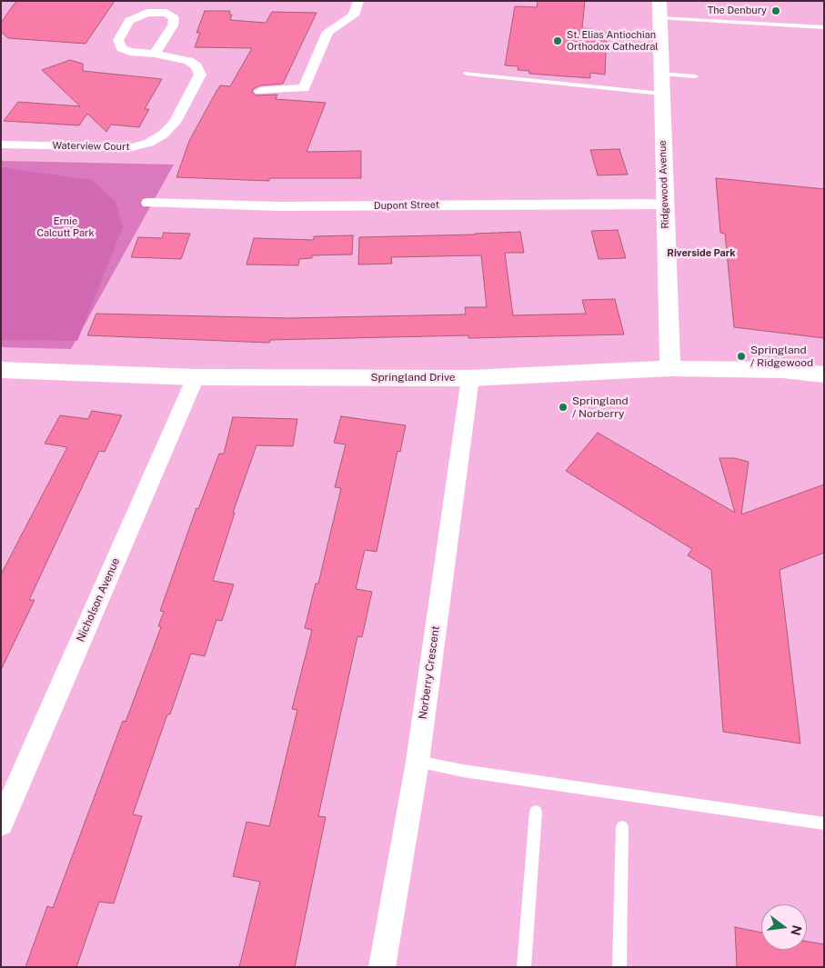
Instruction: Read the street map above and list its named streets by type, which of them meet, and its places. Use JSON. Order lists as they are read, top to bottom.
{
  "streets": {
    "street": [
      "Waterview Court",
      "Ridgewood Avenue",
      "Dupont Street",
      "Springland Drive",
      "Nicholson Avenue",
      "Norberry Crescent"
    ]
  },
  "crossings": [
    ["Ridgewood Avenue", "Dupont Street"],
    ["Ridgewood Avenue", "Springland Drive"],
    ["Springland Drive", "Nicholson Avenue"],
    ["Springland Drive", "Norberry Crescent"]
  ],
  "districts": ["Riverside Park"],
  "parks": ["Ernie Calcutt Park"],
  "places": [
    "The Denbury",
    "St. Elias Antiochian Orthodox Cathedral",
    "Springland / Ridgewood",
    "Springland / Norberry"
  ],
  "north": "right"
}
